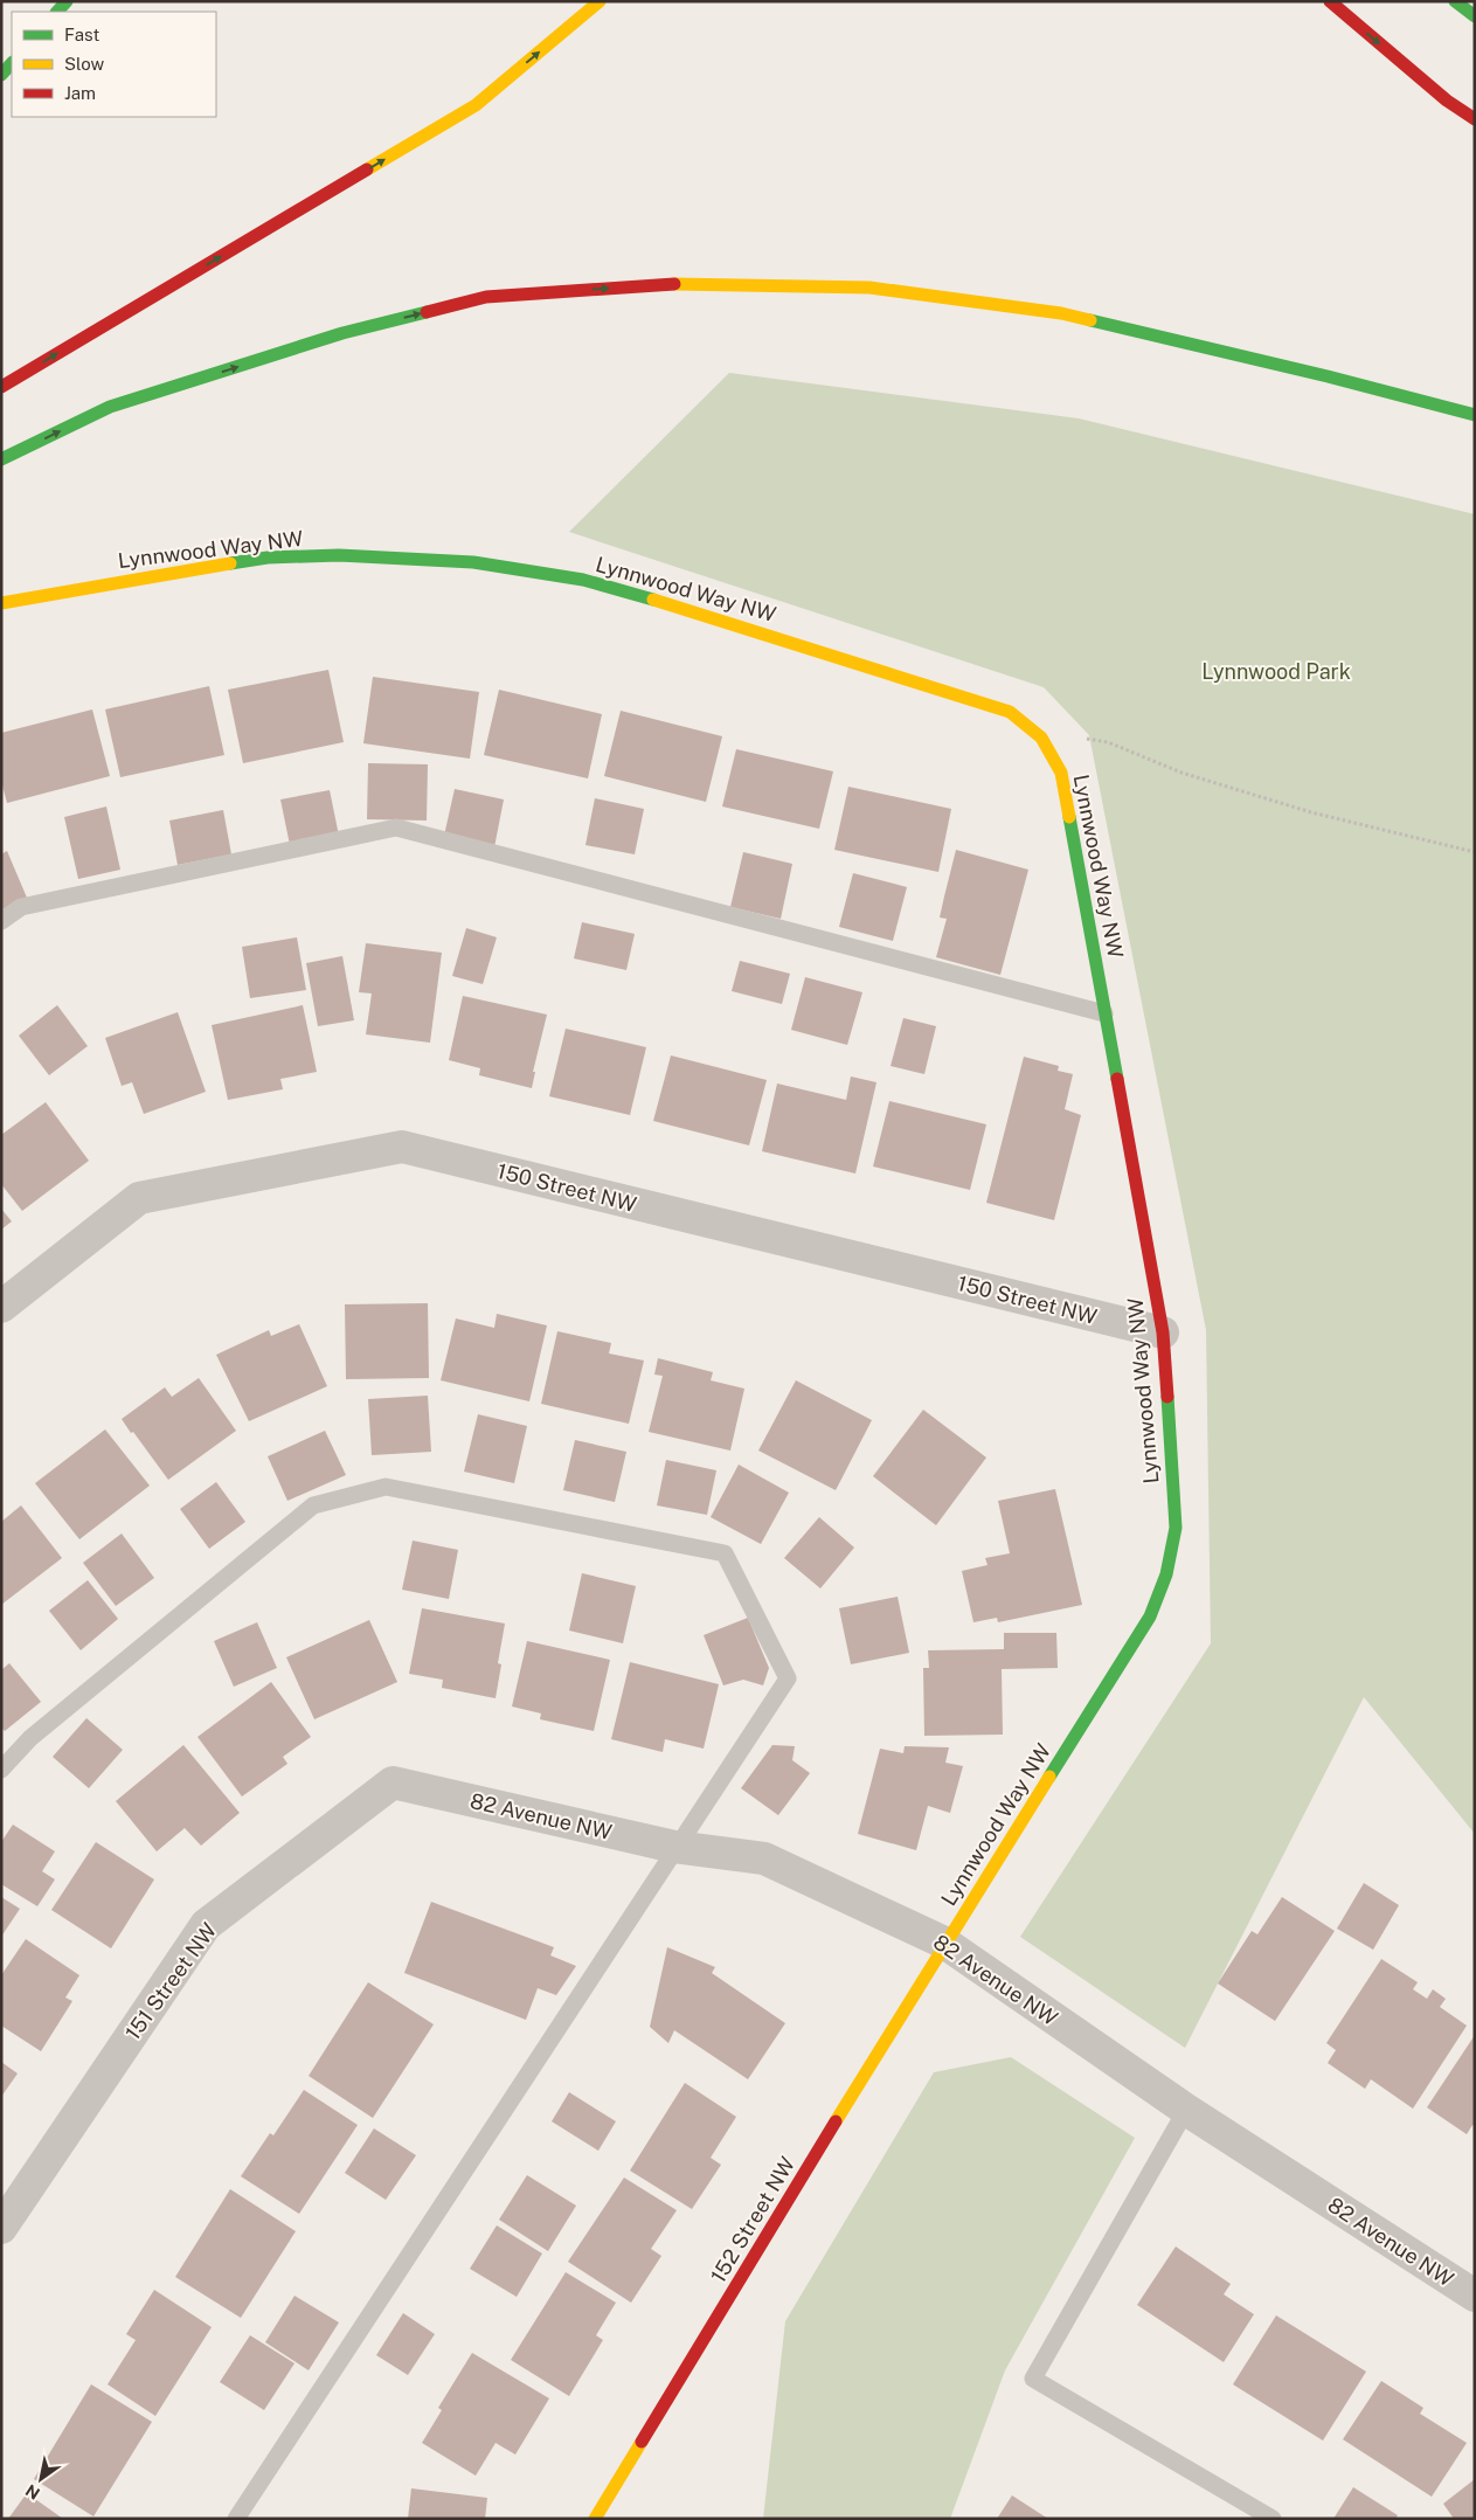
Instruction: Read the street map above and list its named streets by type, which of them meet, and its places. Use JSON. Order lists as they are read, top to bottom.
{
  "streets": {
    "main road": ["Lynnwood Way NW", "152 Street NW"],
    "street": ["150 Street NW", "82 Avenue NW", "151 Street NW"]
  },
  "crossings": [
    ["Lynnwood Way NW", "150 Street NW"],
    ["Lynnwood Way NW", "82 Avenue NW"],
    ["Lynnwood Way NW", "152 Street NW"],
    ["82 Avenue NW", "151 Street NW"],
    ["82 Avenue NW", "152 Street NW"]
  ],
  "parks": ["Lynnwood Park"],
  "legend": ["Fast", "Slow", "Jam"],
  "north": "bottom left"
}
